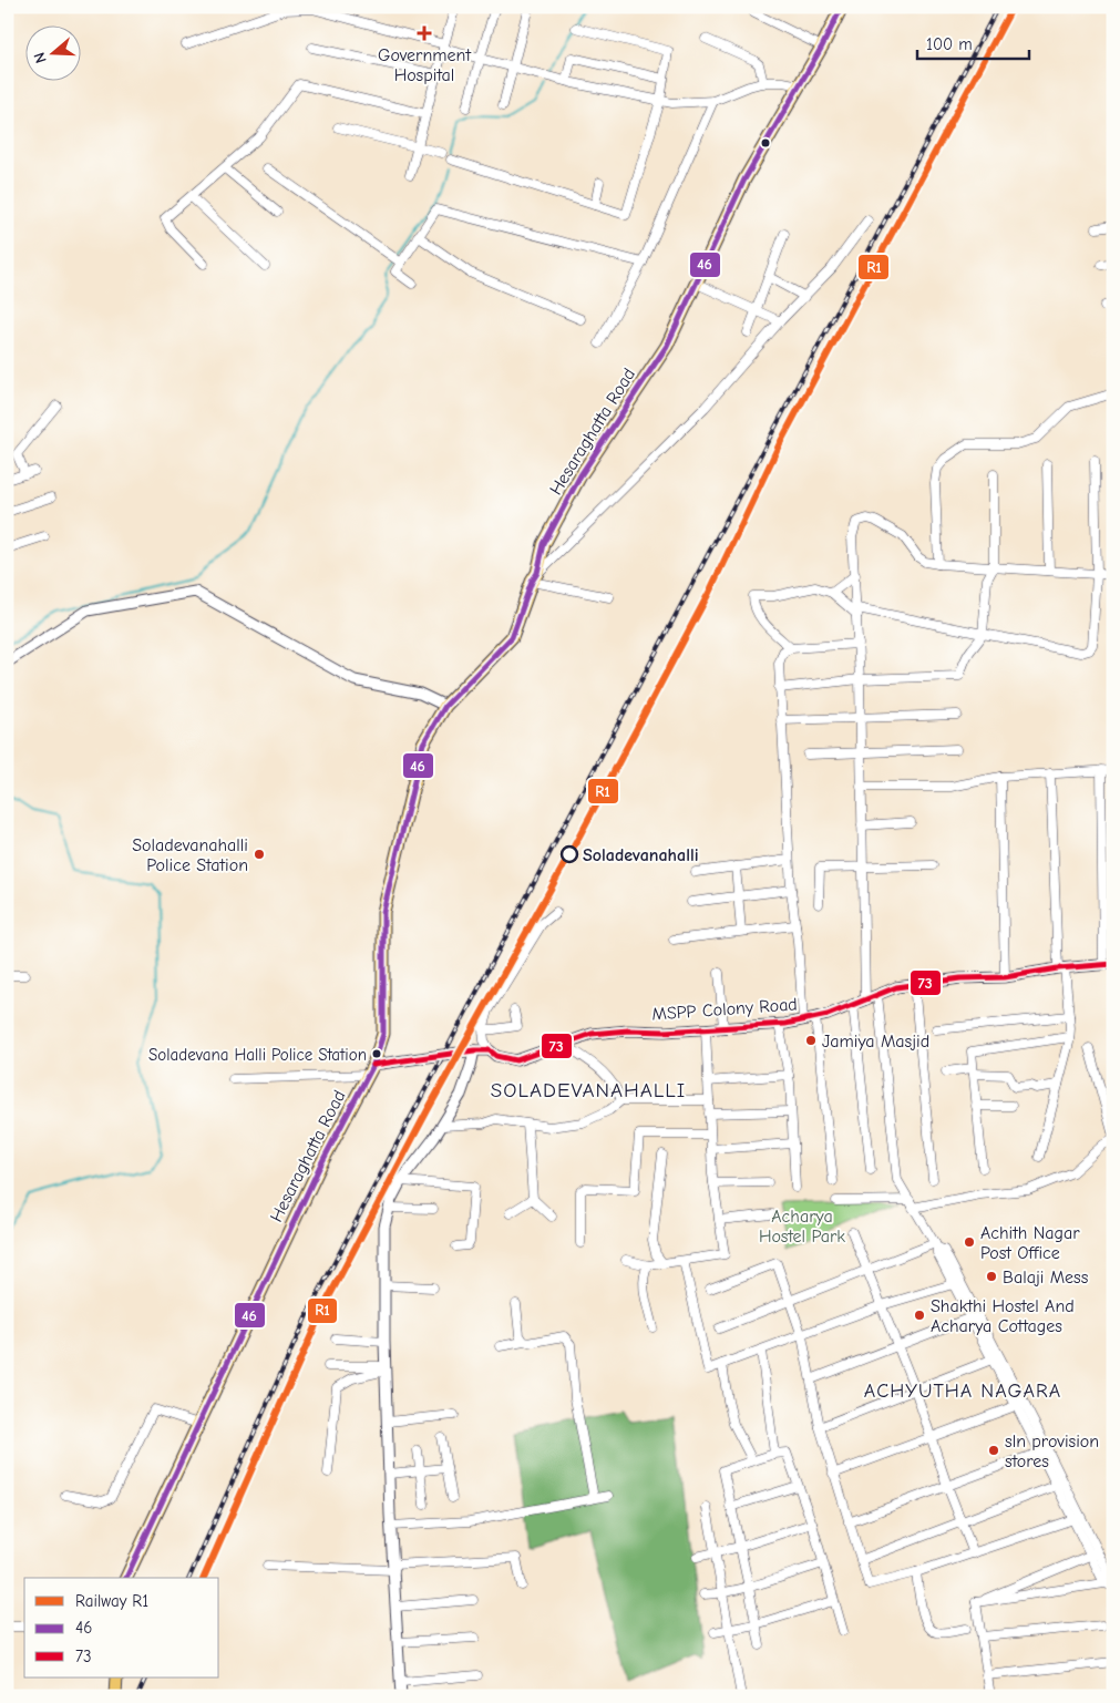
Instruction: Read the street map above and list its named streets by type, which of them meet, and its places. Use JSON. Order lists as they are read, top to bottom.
{
  "streets": {
    "main road": ["Hesaraghatta Road"],
    "street": ["MSPP Colony Road"]
  },
  "crossings": [
    ["Hesaraghatta Road", "MSPP Colony Road"]
  ],
  "districts": ["SOLADEVANAHALLI", "ACHYUTHA NAGARA"],
  "parks": ["Acharya Hostel Park"],
  "places": {
    "health": ["Government Hospital"],
    "other": [
      "Soladevanahalli Police Station",
      "Soladevanahalli",
      "Jamiya Masjid",
      "Soladevana Halli Police Station",
      "Achith Nagar Post Office",
      "Balaji Mess",
      "Shakthi Hostel And Acharya Cottages",
      "sln provision stores"
    ]
  },
  "lines": ["rail line R1", "transit line 46", "transit line 73"],
  "legend": ["Railway R1", "46", "73"],
  "scale_bar": "100 m",
  "north": "left"
}
